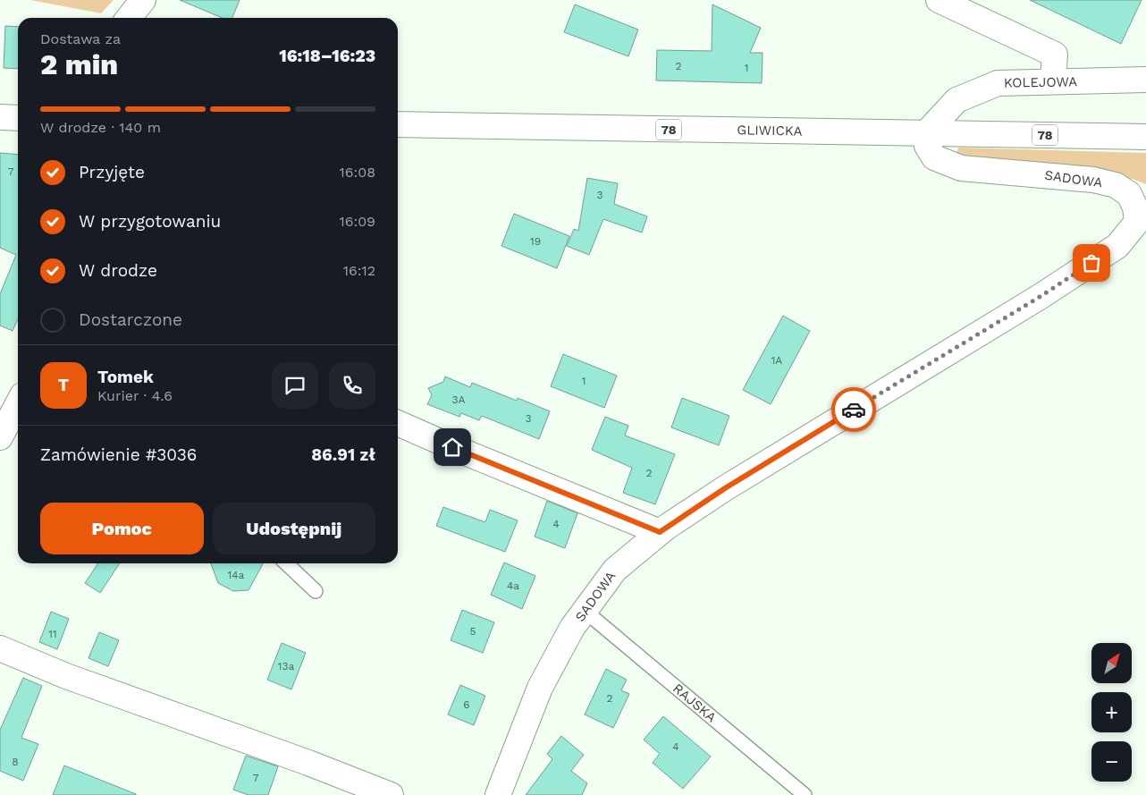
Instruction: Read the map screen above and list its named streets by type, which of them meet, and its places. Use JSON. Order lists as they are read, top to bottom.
{
  "streets": {
    "street": [
      "KOLEJOWA",
      "78",
      "GLIWICKA",
      "SADOWA"
    ],
    "lane": ["RAJSKA"]
  },
  "crossings": [
    ["KOLEJOWA", "GLIWICKA"],
    ["KOLEJOWA", "SADOWA"],
    ["GLIWICKA", "SADOWA"],
    ["SADOWA", "RAJSKA"]
  ],
  "house_numbers": [
    "2",
    "1",
    "7",
    "3",
    "19",
    "1A",
    "1",
    "3A",
    "3",
    "2",
    "4",
    "14a",
    "4a",
    "5",
    "11",
    "13a",
    "2",
    "6",
    "4",
    "8",
    "7"
  ],
  "north": "top right",
  "page": {
    "heading": ["2 min", "Dostawa za", "16:18–16:23"],
    "panel": [
      "Tomek",
      "Kurier · 4.6",
      "Zamówienie #3036",
      "86.91 zł"
    ],
    "bar": "W drodze · 140 m",
    "list": [
      ["Przyjęte", "16:08"],
      ["W przygotowaniu", "16:09"],
      ["W drodze", "16:12"],
      "Dostarczone"
    ],
    "round": "T",
    "buttons": ["Pomoc", "Udostępnij"],
    "map_buttons": ["+", "−"]
  }
}
